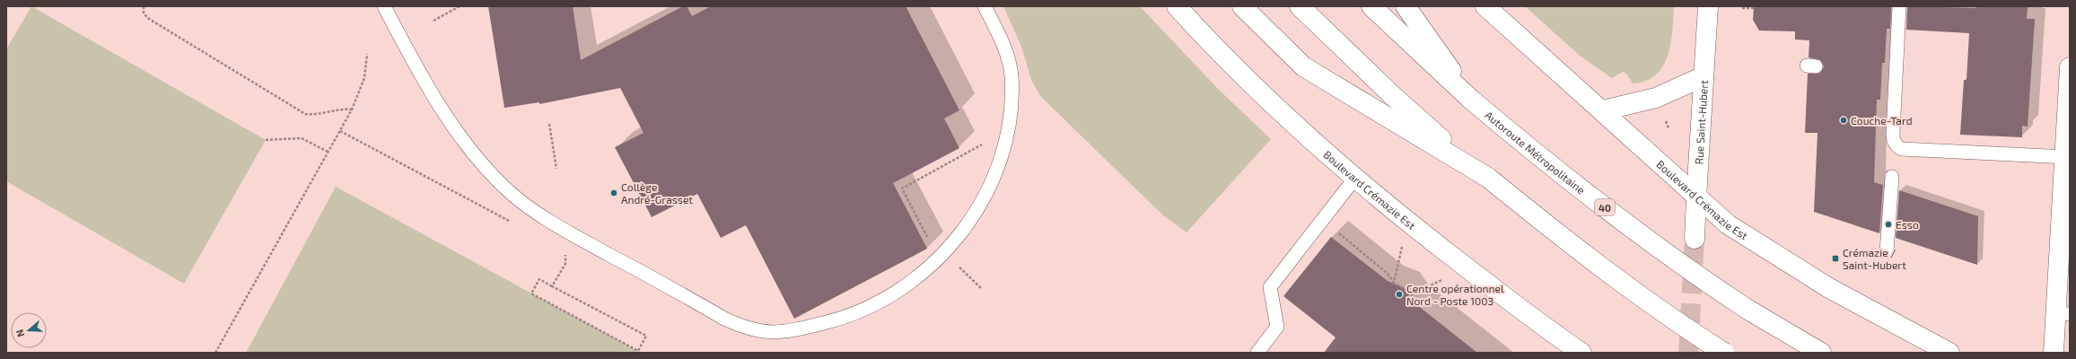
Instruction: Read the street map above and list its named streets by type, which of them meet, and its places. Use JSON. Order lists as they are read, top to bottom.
{
  "streets": {
    "main road": [
      "Rue Saint-Hubert",
      "Autoroute Métropolitaine",
      "Boulevard Crémazie Est",
      "40"
    ]
  },
  "crossings": [
    ["Rue Saint-Hubert", "Boulevard Crémazie Est"]
  ],
  "places": {
    "other": [
      "Couche-Tard",
      "Collège André-Grasset",
      "Esso",
      "Centre opérationnel Nord - Poste 1003"
    ],
    "transit": ["Crémazie / Saint-Hubert"]
  },
  "north": "left"
}
